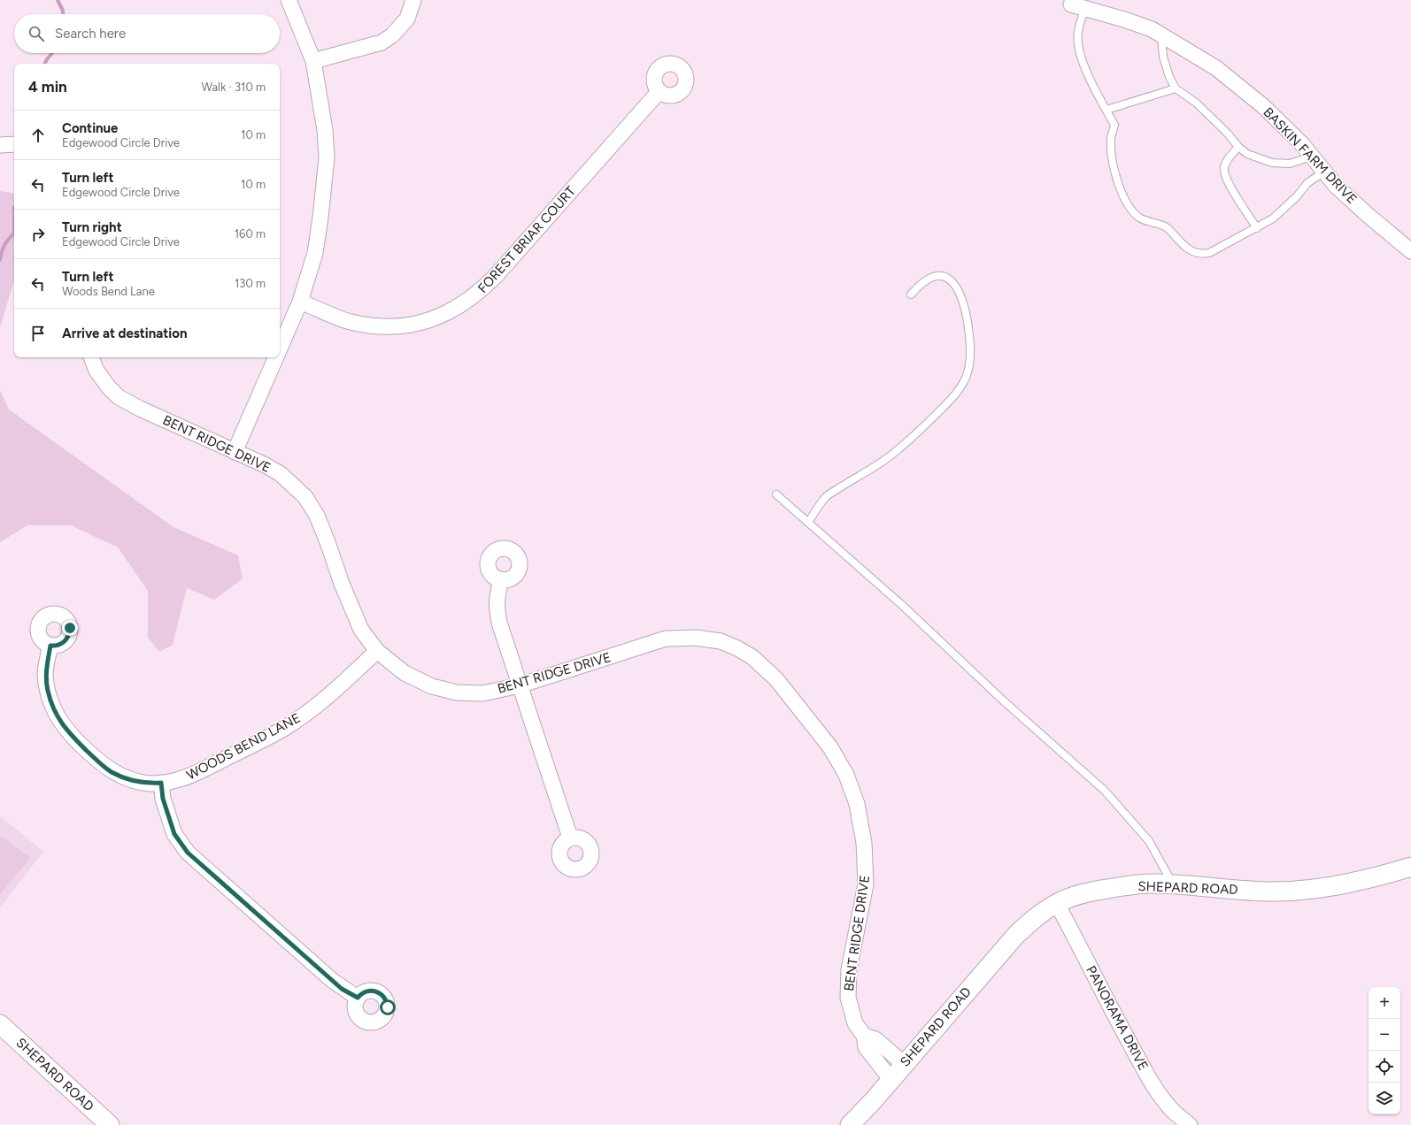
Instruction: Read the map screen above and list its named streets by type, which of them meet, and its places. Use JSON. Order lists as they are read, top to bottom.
{
  "streets": {
    "street": [
      "BASKIN FARM DRIVE",
      "FOREST BRIAR COURT",
      "BENT RIDGE DRIVE",
      "WOODS BEND LANE",
      "SHEPARD ROAD",
      "PANORAMA DRIVE"
    ]
  },
  "crossings": [
    ["BENT RIDGE DRIVE", "WOODS BEND LANE"],
    ["BENT RIDGE DRIVE", "SHEPARD ROAD"],
    ["SHEPARD ROAD", "PANORAMA DRIVE"]
  ],
  "page": {
    "search": "Search here",
    "heading": ["4 min", "Walk · 310 m"],
    "list": [
      ["Continue", "Edgewood Circle Drive", "10 m"],
      ["Turn left", "Edgewood Circle Drive", "10 m"],
      ["Turn right", "Edgewood Circle Drive", "160 m"],
      ["Turn left", "Woods Bend Lane", "130 m"],
      "Arrive at destination"
    ],
    "map_buttons": ["+", "−"]
  }
}
